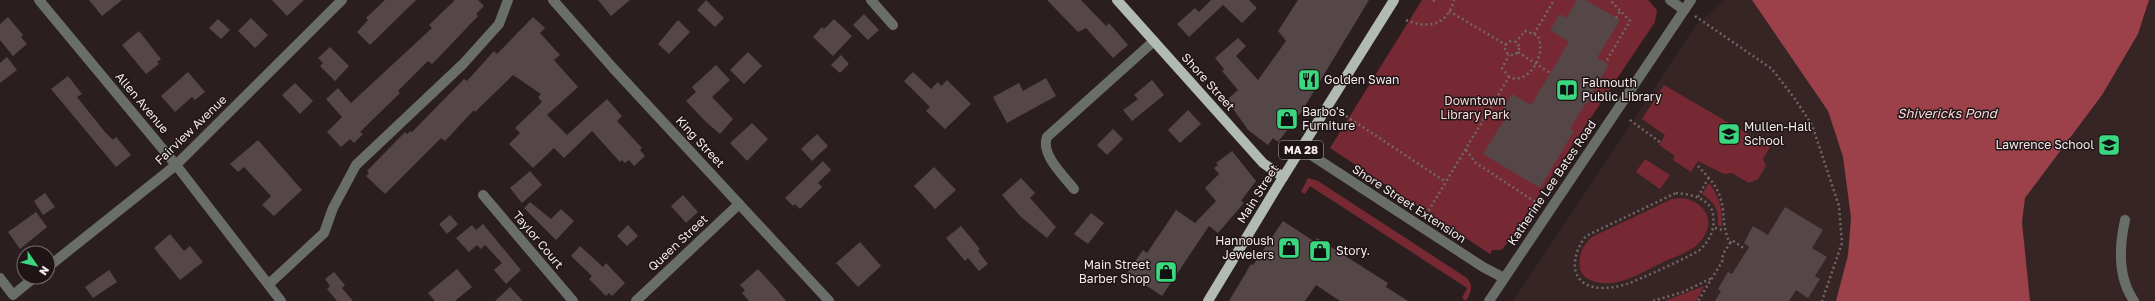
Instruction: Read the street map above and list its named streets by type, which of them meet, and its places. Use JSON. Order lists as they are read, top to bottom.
{
  "streets": {
    "main road": ["Shore Street", "MA 28", "Main Street"],
    "street": [
      "Allen Avenue",
      "Fairview Avenue",
      "King Street",
      "Katherine Lee Bates Road",
      "Shore Street Extension",
      "Taylor Court",
      "Queen Street"
    ]
  },
  "crossings": [
    ["Shore Street", "Main Street"],
    ["Allen Avenue", "Fairview Avenue"],
    ["King Street", "Queen Street"],
    ["Katherine Lee Bates Road", "Shore Street Extension"],
    ["Main Street", "Shore Street Extension"]
  ],
  "water": ["Shivericks Pond"],
  "parks": ["Downtown Library Park"],
  "places": {
    "restaurant": ["Golden Swan"],
    "library": ["Falmouth Public Library"],
    "shop": [
      "Barbo's Furniture",
      "Hannoush Jewelers",
      "Story.",
      "Main Street Barber Shop"
    ],
    "school or university": ["Mullen-Hall School", "Lawrence School"]
  },
  "north": "bottom right"
}
